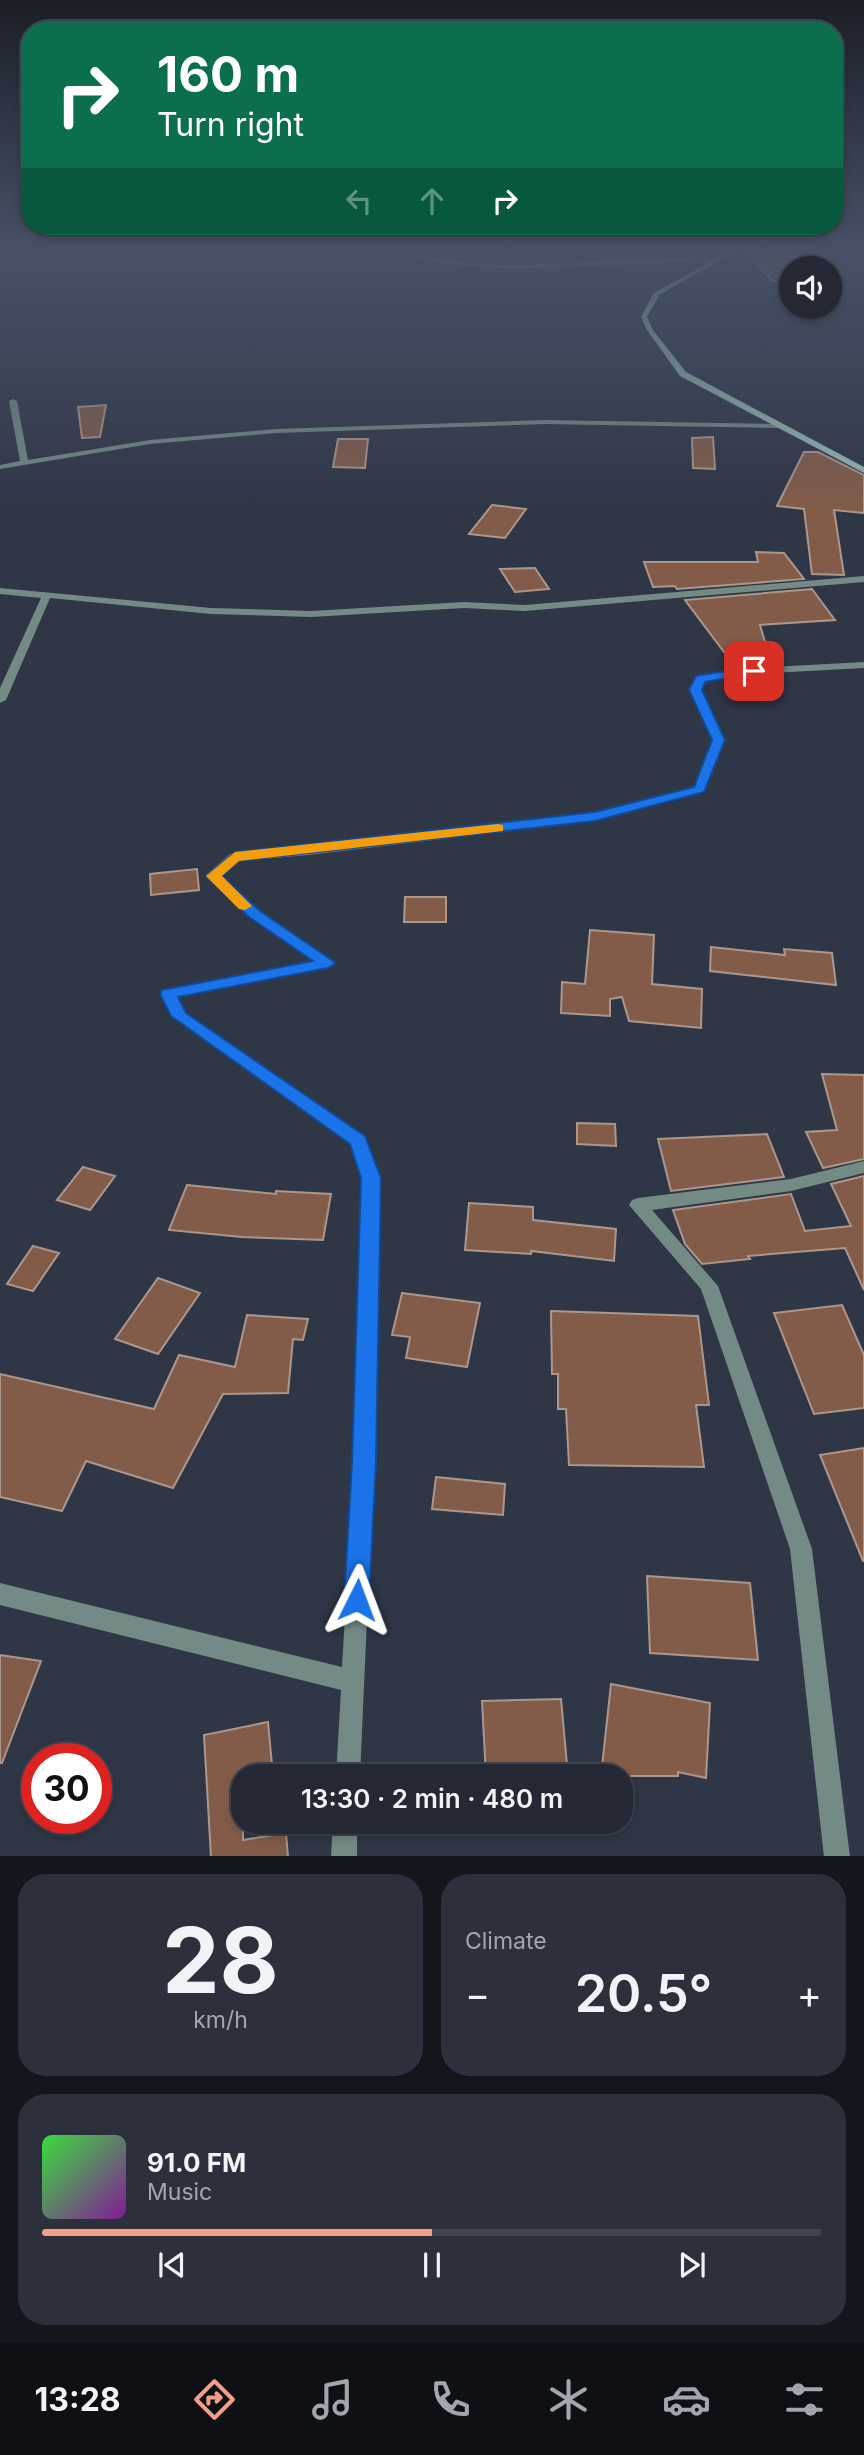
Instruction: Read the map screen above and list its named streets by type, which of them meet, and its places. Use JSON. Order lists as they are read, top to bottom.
{
  "page": {
    "turn": ["160 m", "Turn right"],
    "limit": "30",
    "trip": "13:30 · 2 min · 480 m",
    "tile": [
      ["28", "km/h"],
      "Climate"
    ],
    "heat": ["−", "20.5°", "+"],
    "song": ["91.0 FM", "Music"],
    "tabs": "13:28"
  }
}
